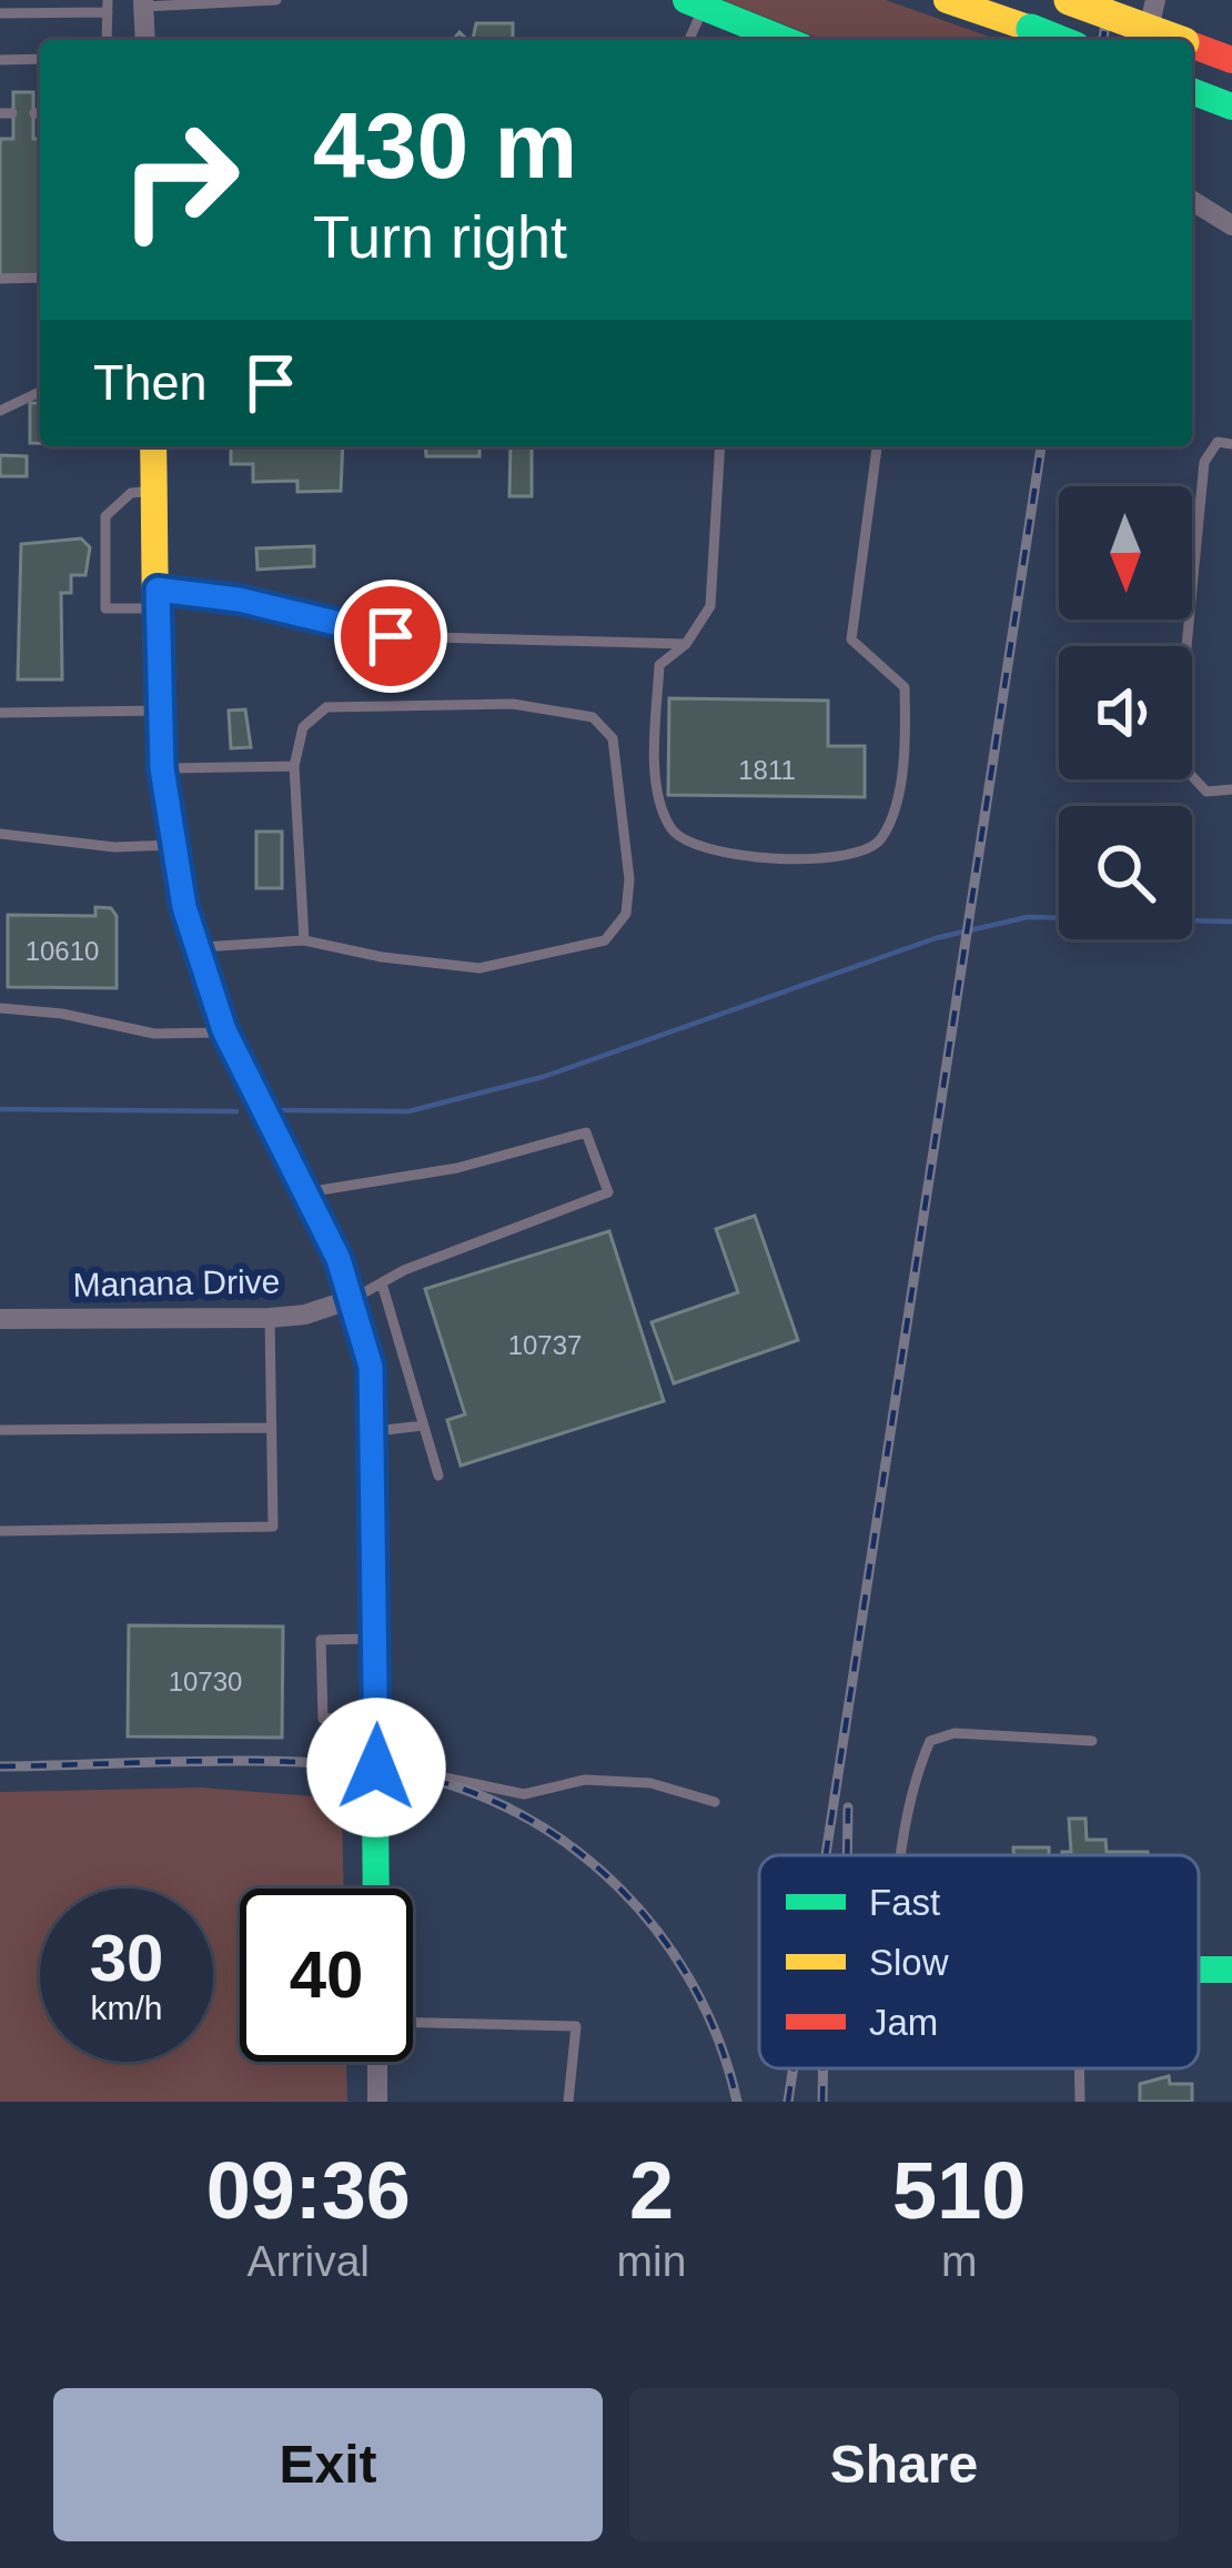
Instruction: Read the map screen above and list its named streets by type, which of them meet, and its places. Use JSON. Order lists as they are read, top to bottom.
{
  "streets": {
    "street": ["Manana Drive"]
  },
  "house_numbers": [
    "1811",
    "10610",
    "10737",
    "10730"
  ],
  "legend": ["Fast", "Slow", "Jam"],
  "north": "bottom",
  "page": {
    "turn": ["430 m", "Turn right"],
    "then": "Then",
    "speed": "30 km/h",
    "limit": "40",
    "eta": [
      "09:36",
      "Arrival",
      "2",
      "min",
      "510",
      "m"
    ],
    "buttons": ["Exit", "Share"]
  }
}
